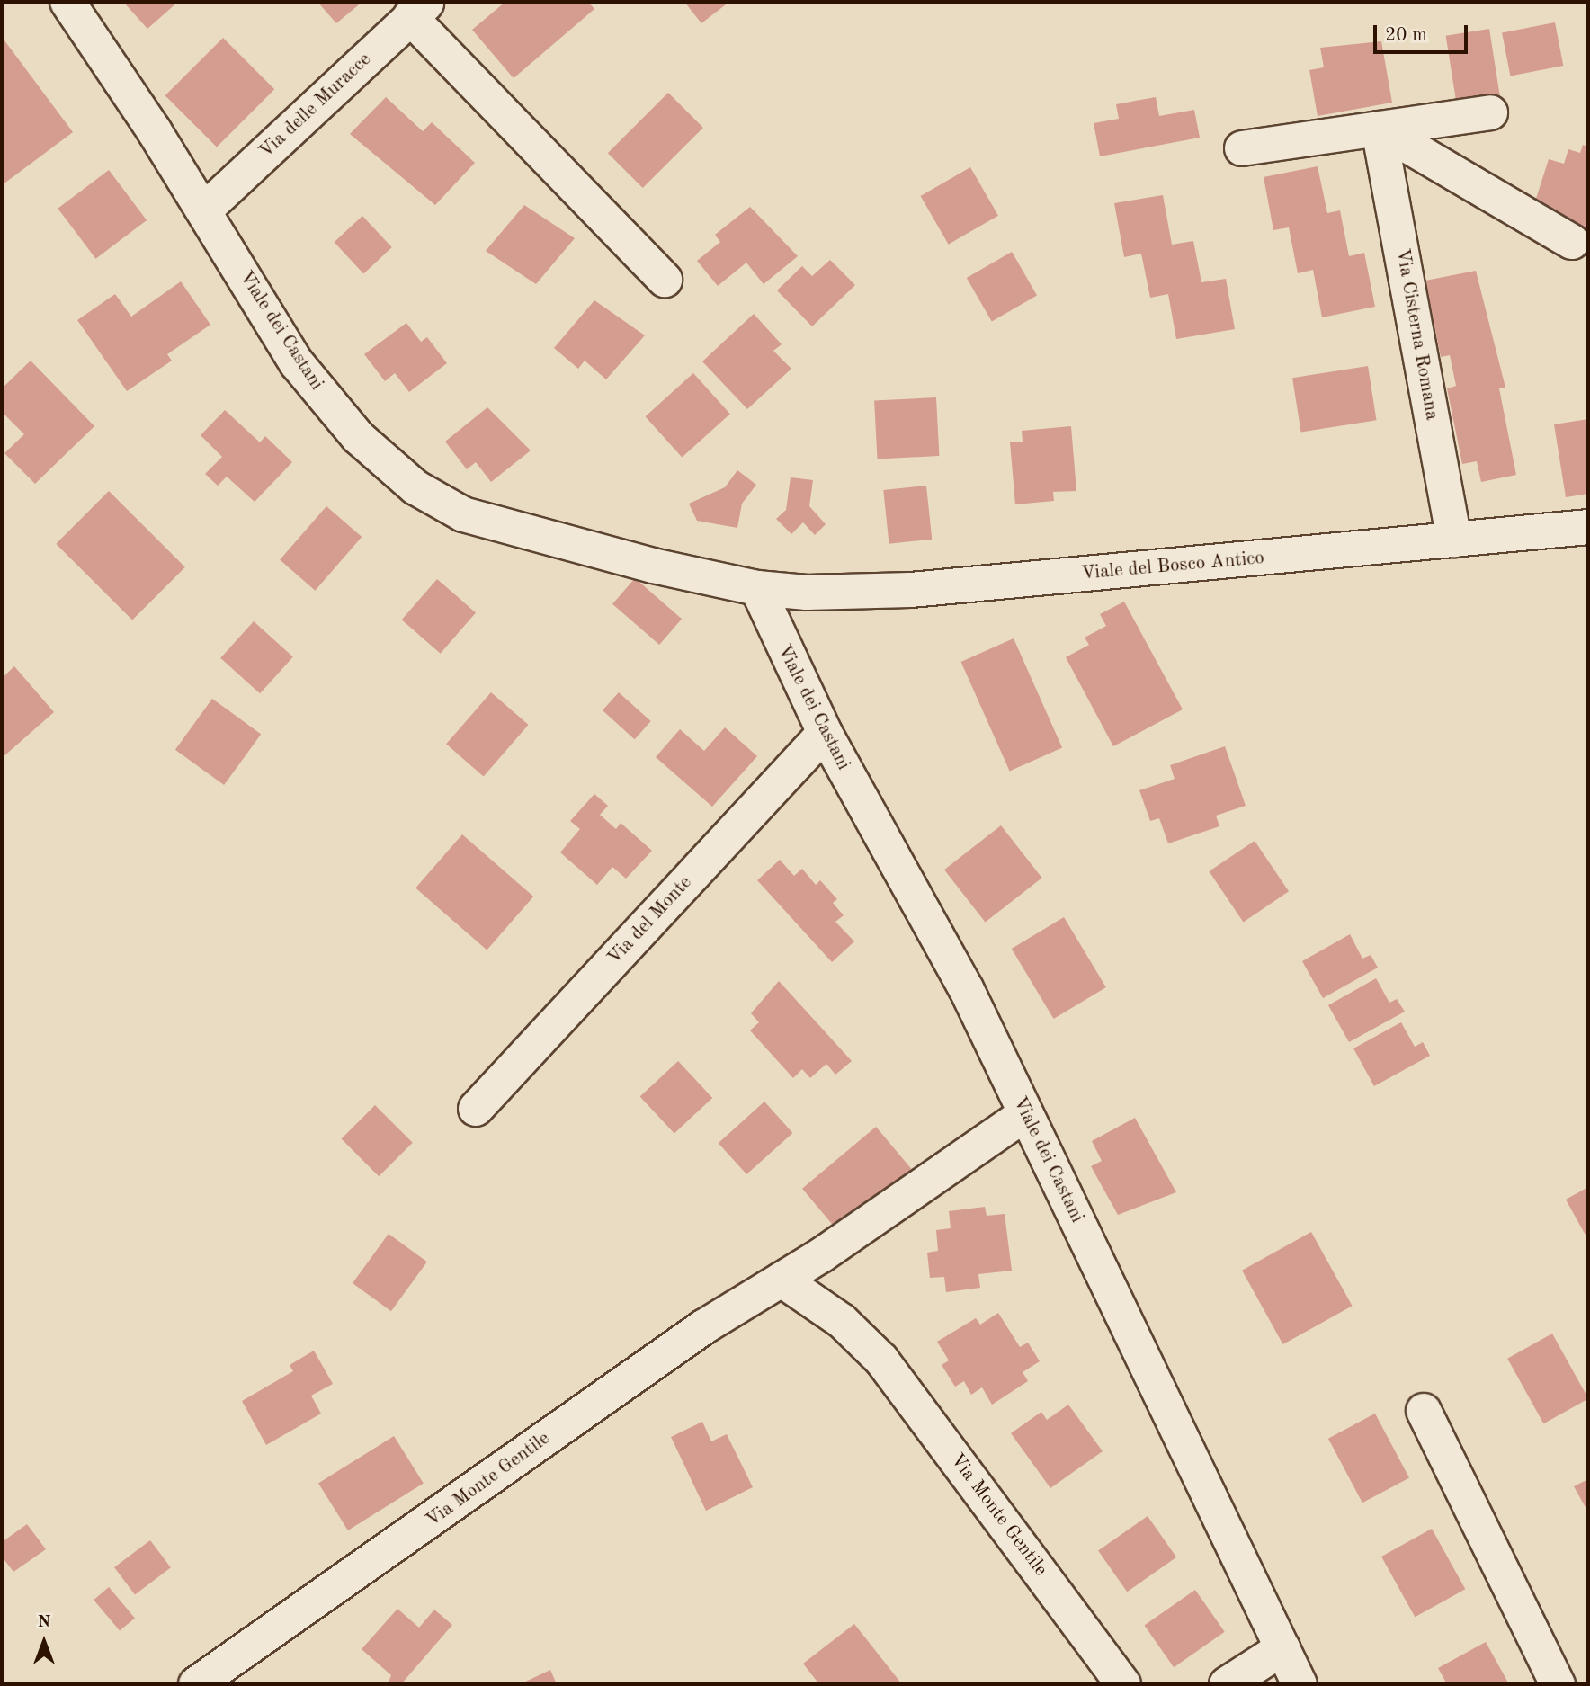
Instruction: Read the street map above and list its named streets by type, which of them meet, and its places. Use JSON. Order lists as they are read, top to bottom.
{
  "streets": {
    "street": [
      "Via delle Muracce",
      "Viale dei Castani",
      "Via Cisterna Romana",
      "Viale del Bosco Antico",
      "Via del Monte",
      "Via Monte Gentile"
    ]
  },
  "crossings": [
    ["Via delle Muracce", "Viale dei Castani"],
    ["Viale dei Castani", "Viale del Bosco Antico"],
    ["Viale dei Castani", "Via del Monte"],
    ["Viale dei Castani", "Via Monte Gentile"],
    ["Via Cisterna Romana", "Viale del Bosco Antico"]
  ],
  "scale_bar": "20 m",
  "north": "top"
}
